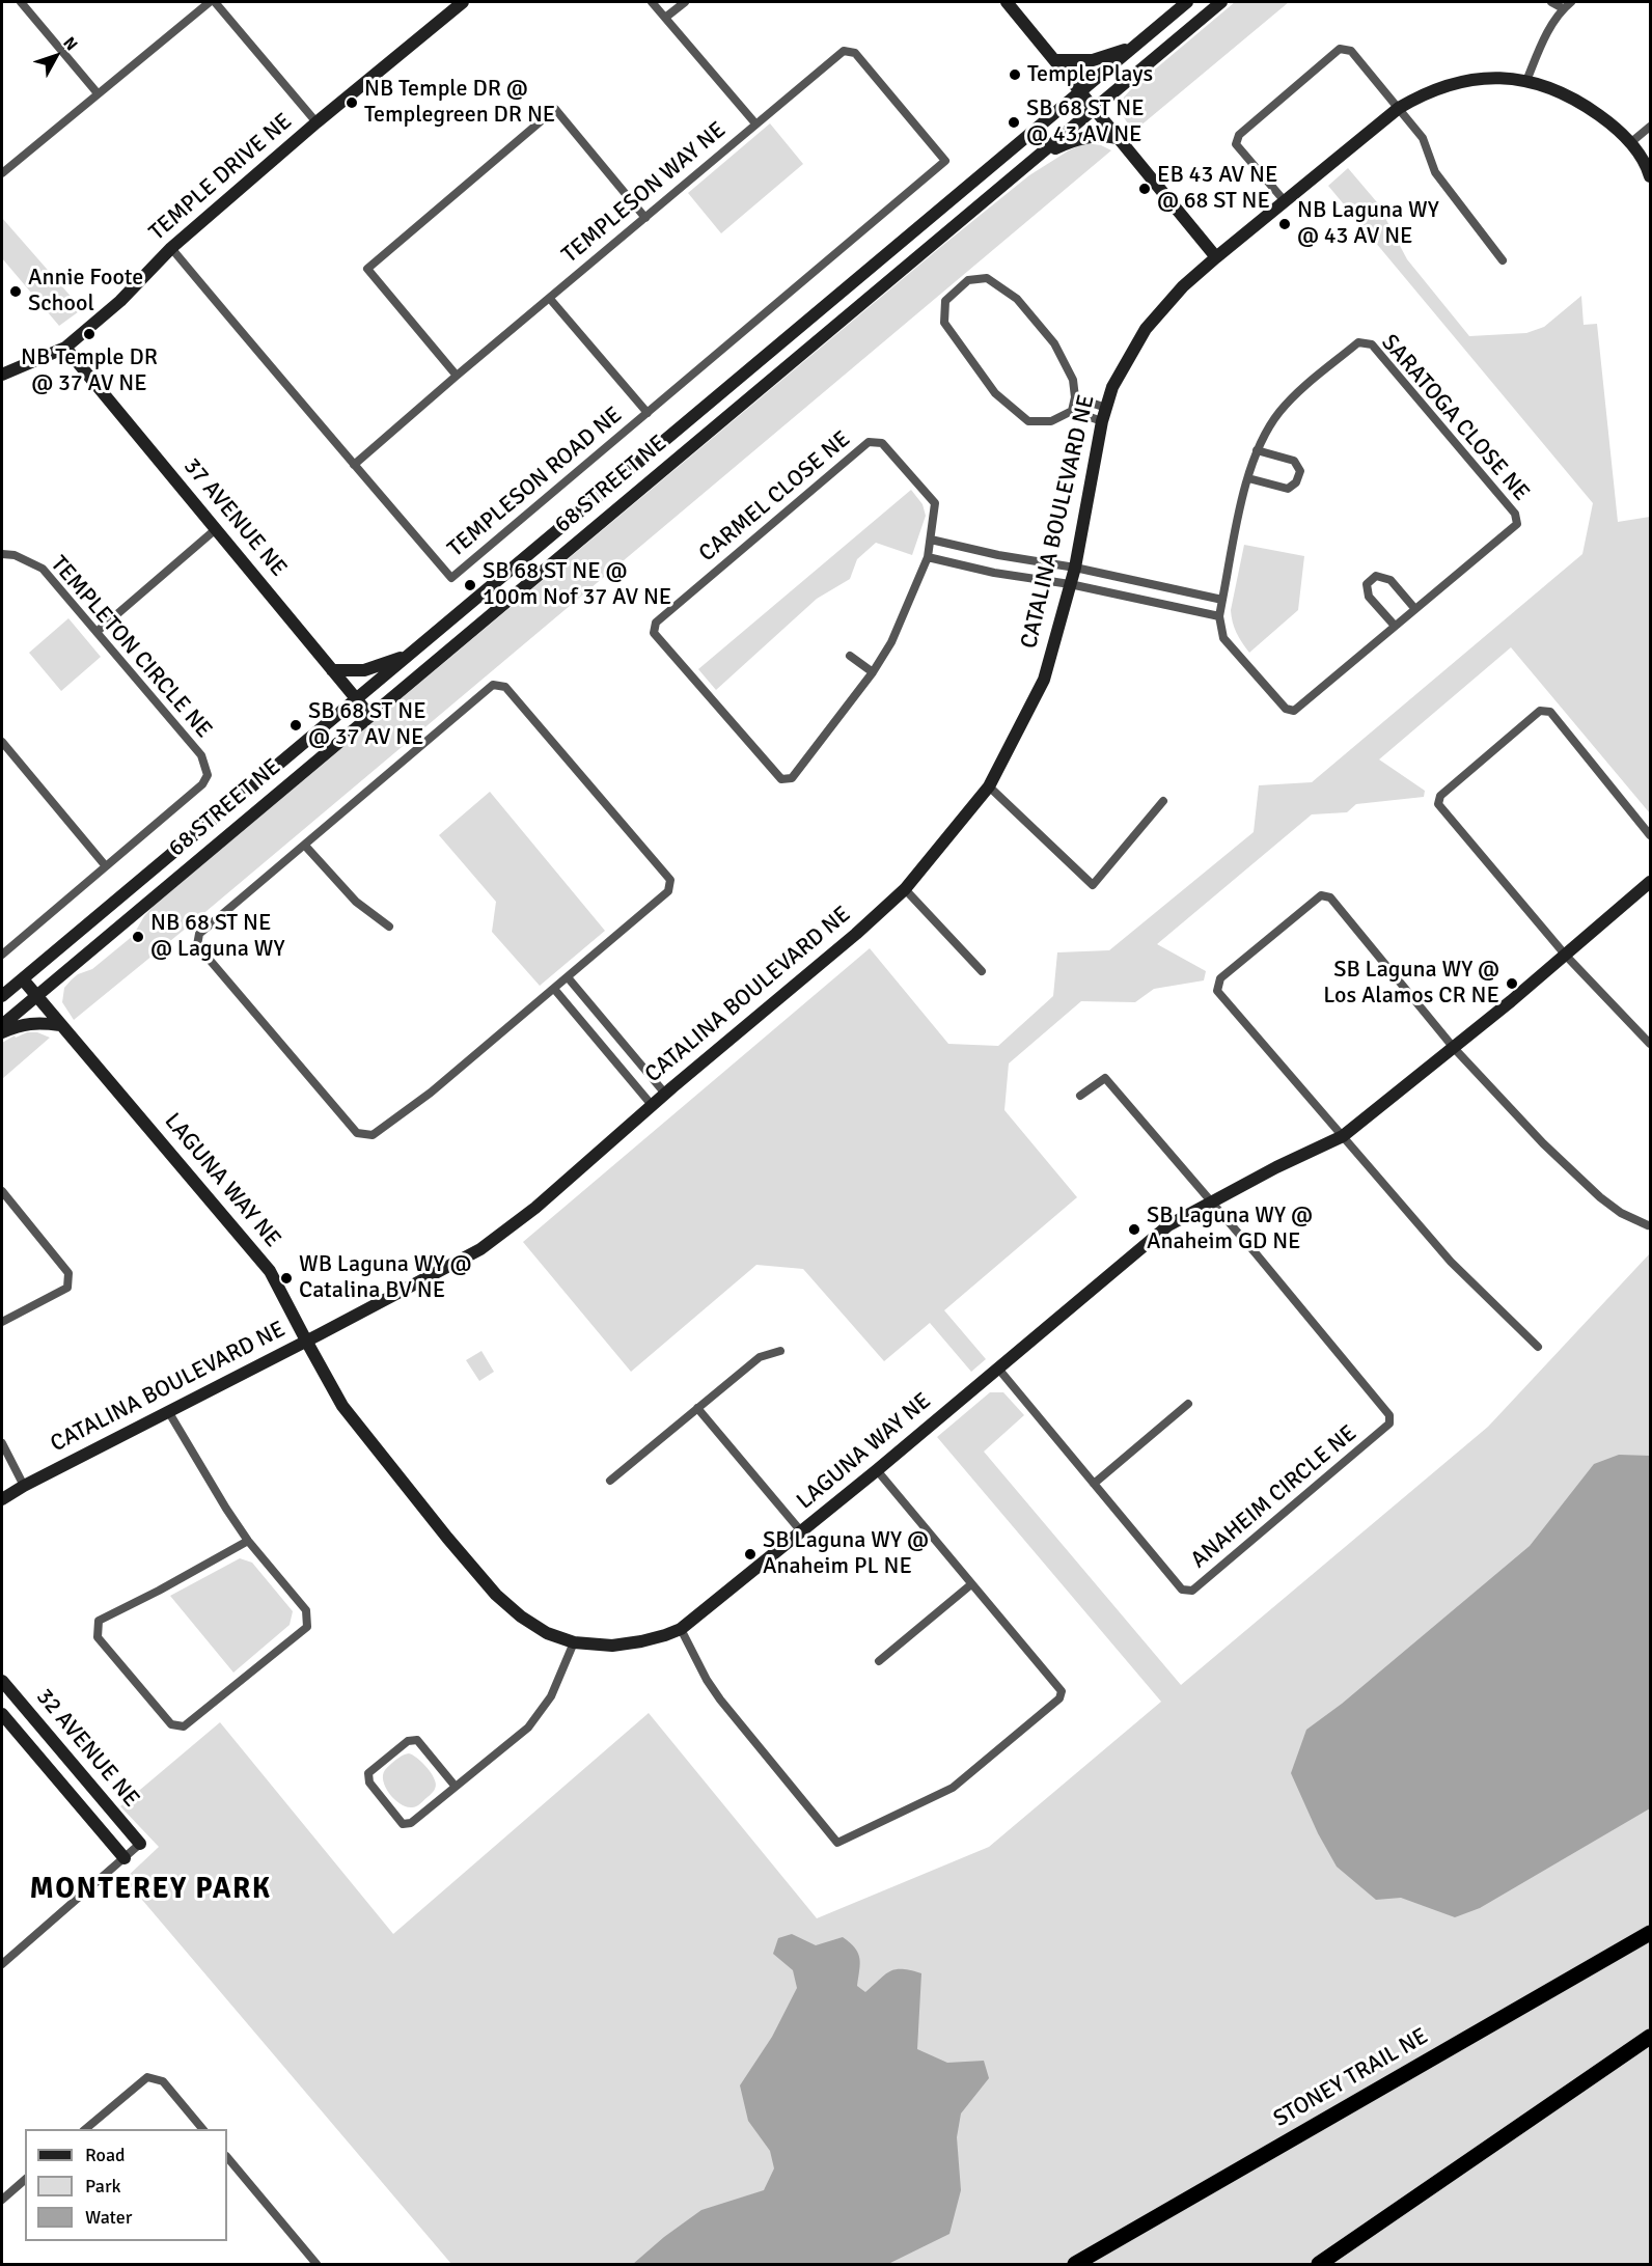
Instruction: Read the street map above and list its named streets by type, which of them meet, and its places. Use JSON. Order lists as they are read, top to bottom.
{
  "streets": {
    "highway": ["STONEY TRAIL NE"],
    "street": [
      "TEMPLE DRIVE NE",
      "TEMPLESON WAY NE",
      "SARATOGA CLOSE NE",
      "TEMPLESON ROAD NE",
      "68 STREET NE",
      "CARMEL CLOSE NE",
      "37 AVENUE NE",
      "CATALINA BOULEVARD NE",
      "TEMPLETON CIRCLE NE",
      "LAGUNA WAY NE",
      "ANAHEIM CIRCLE NE",
      "32 AVENUE NE"
    ]
  },
  "crossings": [
    ["TEMPLE DRIVE NE", "TEMPLESON ROAD NE"],
    ["TEMPLE DRIVE NE", "37 AVENUE NE"],
    ["TEMPLESON WAY NE", "TEMPLESON ROAD NE"],
    ["68 STREET NE", "37 AVENUE NE"],
    ["68 STREET NE", "LAGUNA WAY NE"],
    ["CATALINA BOULEVARD NE", "LAGUNA WAY NE"],
    ["LAGUNA WAY NE", "ANAHEIM CIRCLE NE"]
  ],
  "districts": ["MONTEREY PARK"],
  "places": [
    "Temple Plays",
    "NB Temple DR @ Templegreen DR NE",
    "SB 68 ST NE @ 43 AV NE",
    "EB 43 AV NE @ 68 ST NE",
    "NB Laguna WY @ 43 AV NE",
    "Annie Foote School",
    "NB Temple DR @ 37 AV NE",
    "SB 68 ST NE @ 100m Nof 37 AV NE",
    "SB 68 ST NE @ 37 AV NE",
    "NB 68 ST NE @ Laguna WY",
    "SB Laguna WY @ Los Alamos CR NE",
    "SB Laguna WY @ Anaheim GD NE",
    "WB Laguna WY @ Catalina BV NE",
    "SB Laguna WY @ Anaheim PL NE"
  ],
  "legend": ["Road", "Park", "Water"],
  "north": "top right"
}
